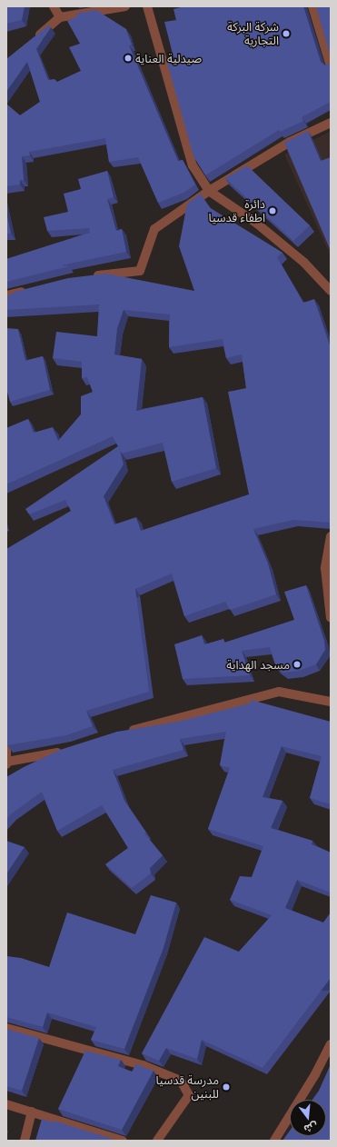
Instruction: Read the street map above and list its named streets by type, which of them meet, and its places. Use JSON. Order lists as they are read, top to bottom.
{
  "places": [
    "شركة البركة التجارية",
    "صيدلية العناية",
    "دائرة اطفاء قدسيا",
    "مسجد الهداية",
    "مدرسة قدسيا للبنين"
  ],
  "north": "bottom"
}
